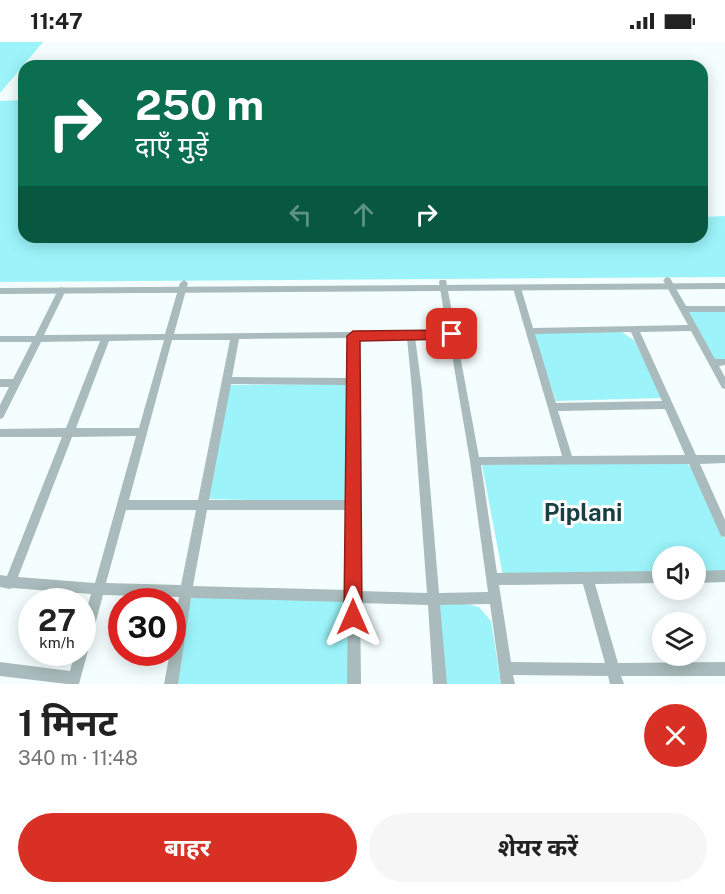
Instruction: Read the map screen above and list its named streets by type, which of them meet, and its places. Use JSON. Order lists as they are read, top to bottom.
{
  "districts": ["Piplani"],
  "page": {
    "status": "11:47",
    "turn": ["250 m", "दाएँ मुड़ें"],
    "speed": "27 km/h",
    "limit": "30",
    "heading": ["1 मिनट", "340 m · 11:48"],
    "buttons": ["बाहर", "शेयर करें"]
  }
}
